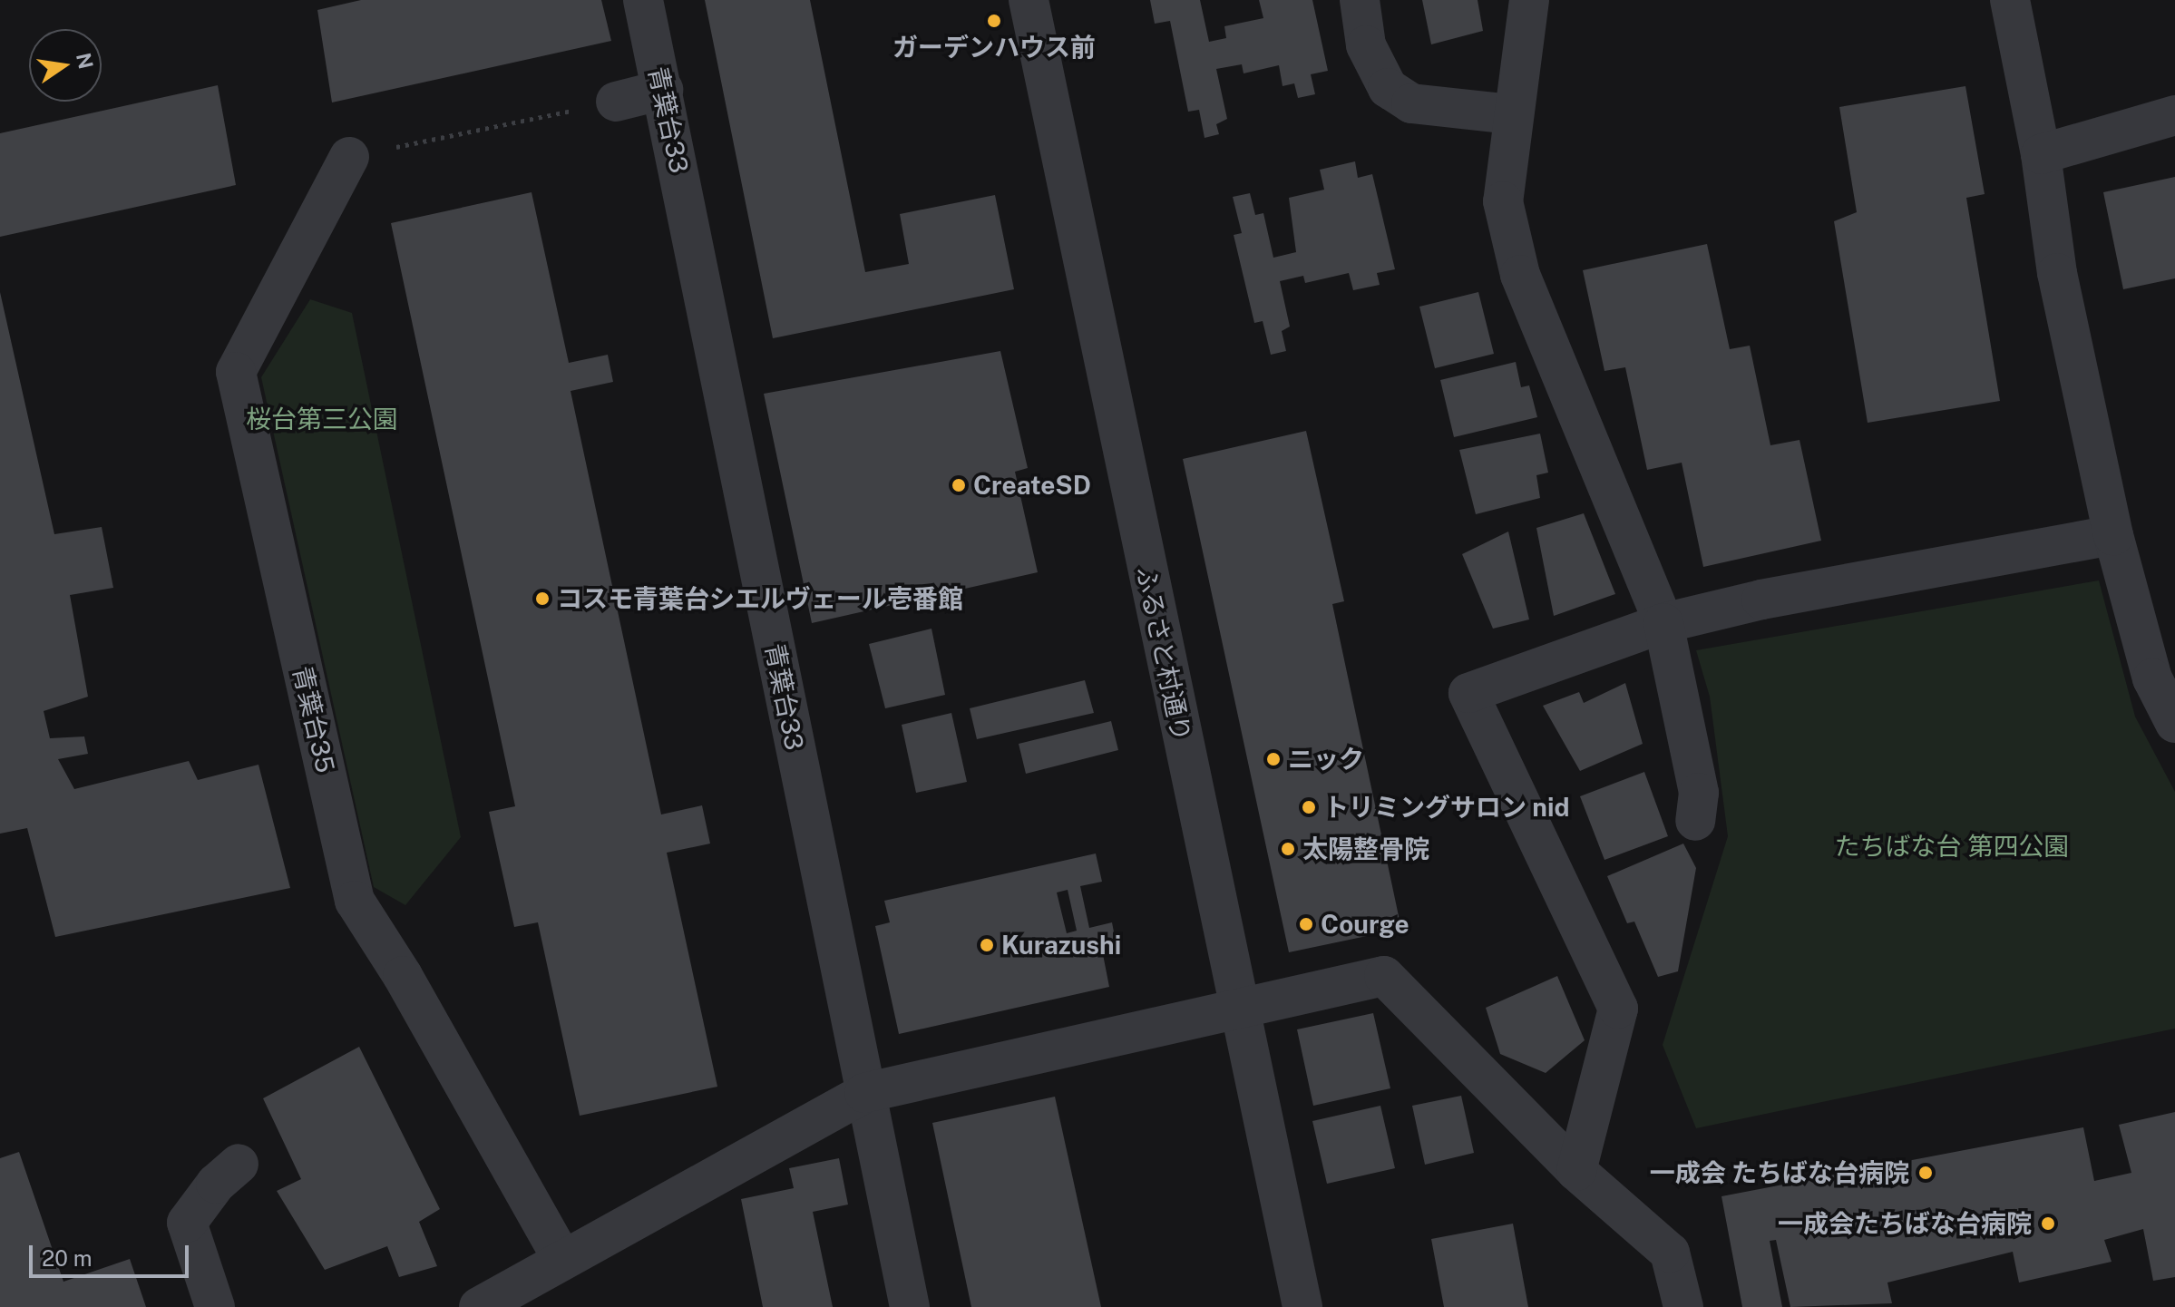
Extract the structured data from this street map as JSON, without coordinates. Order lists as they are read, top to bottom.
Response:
{
  "streets": {
    "street": ["青葉台33", "ふるさと村通り", "青葉台35"]
  },
  "parks": ["桜台第三公園", "たちばな台 第四公園"],
  "places": [
    "ガーデンハウス前",
    "CreateSD",
    "コスモ青葉台シエルヴェール壱番館",
    "ニック",
    "トリミングサロン nid",
    "太陽整骨院",
    "Courge",
    "Kurazushi",
    "一成会 たちばな台病院",
    "一成会たちばな台病院"
  ],
  "scale_bar": "20 m",
  "north": "right"
}
